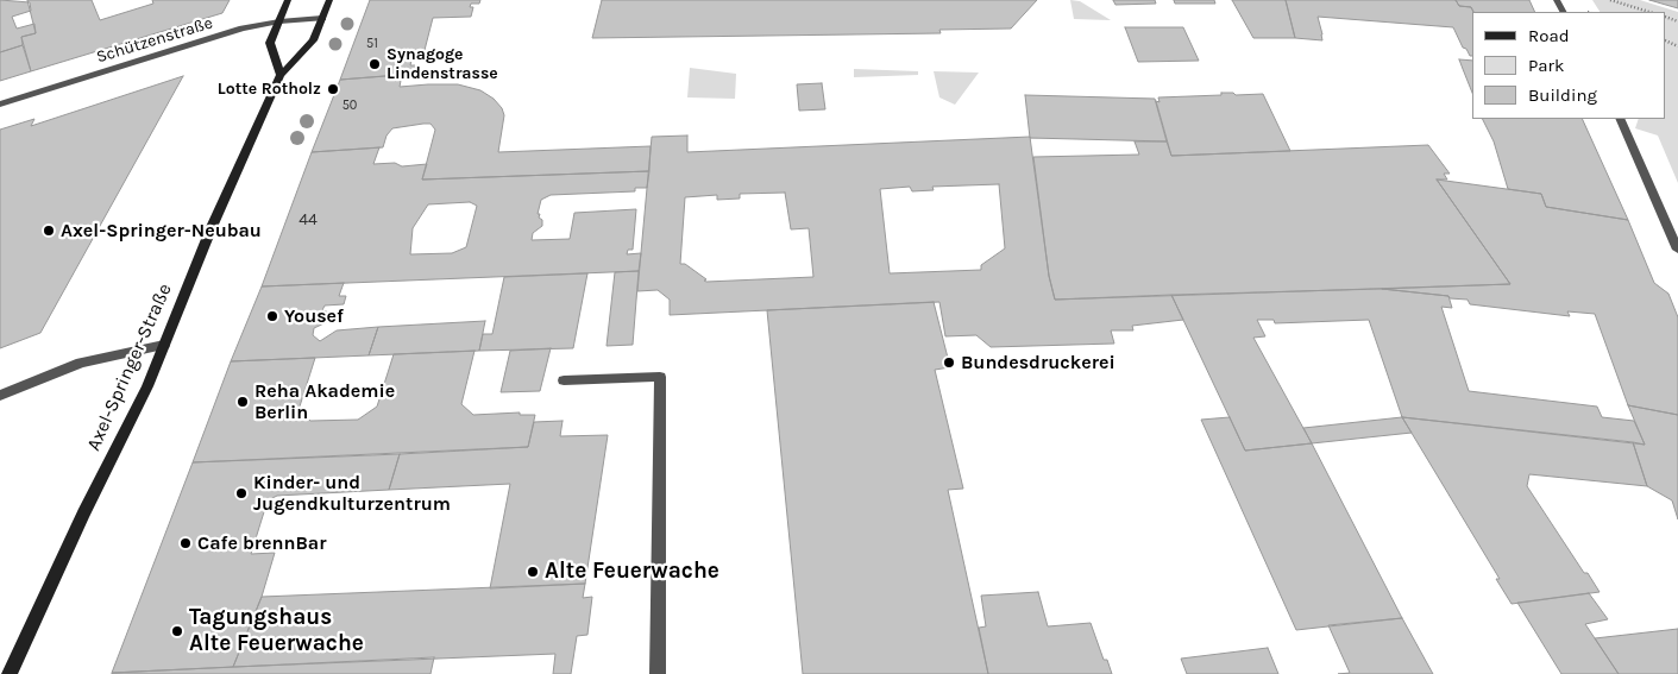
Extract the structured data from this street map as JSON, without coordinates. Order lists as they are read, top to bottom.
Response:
{
  "streets": {
    "main road": ["Axel-Springer-Straße"],
    "street": ["Schützenstraße"]
  },
  "crossings": [
    ["Schützenstraße", "Axel-Springer-Straße"]
  ],
  "places": [
    "Synagoge Lindenstrasse",
    "Lotte Rotholz",
    "Axel-Springer-Neubau",
    "Yousef",
    "Bundesdruckerei",
    "Reha Akademie Berlin",
    "Kinder- und Jugendkulturzentrum",
    "Cafe brennBar",
    "Alte Feuerwache",
    "Tagungshaus Alte Feuerwache"
  ],
  "house_numbers": ["51", "50", "44"],
  "legend": ["Road", "Park", "Building"]
}
